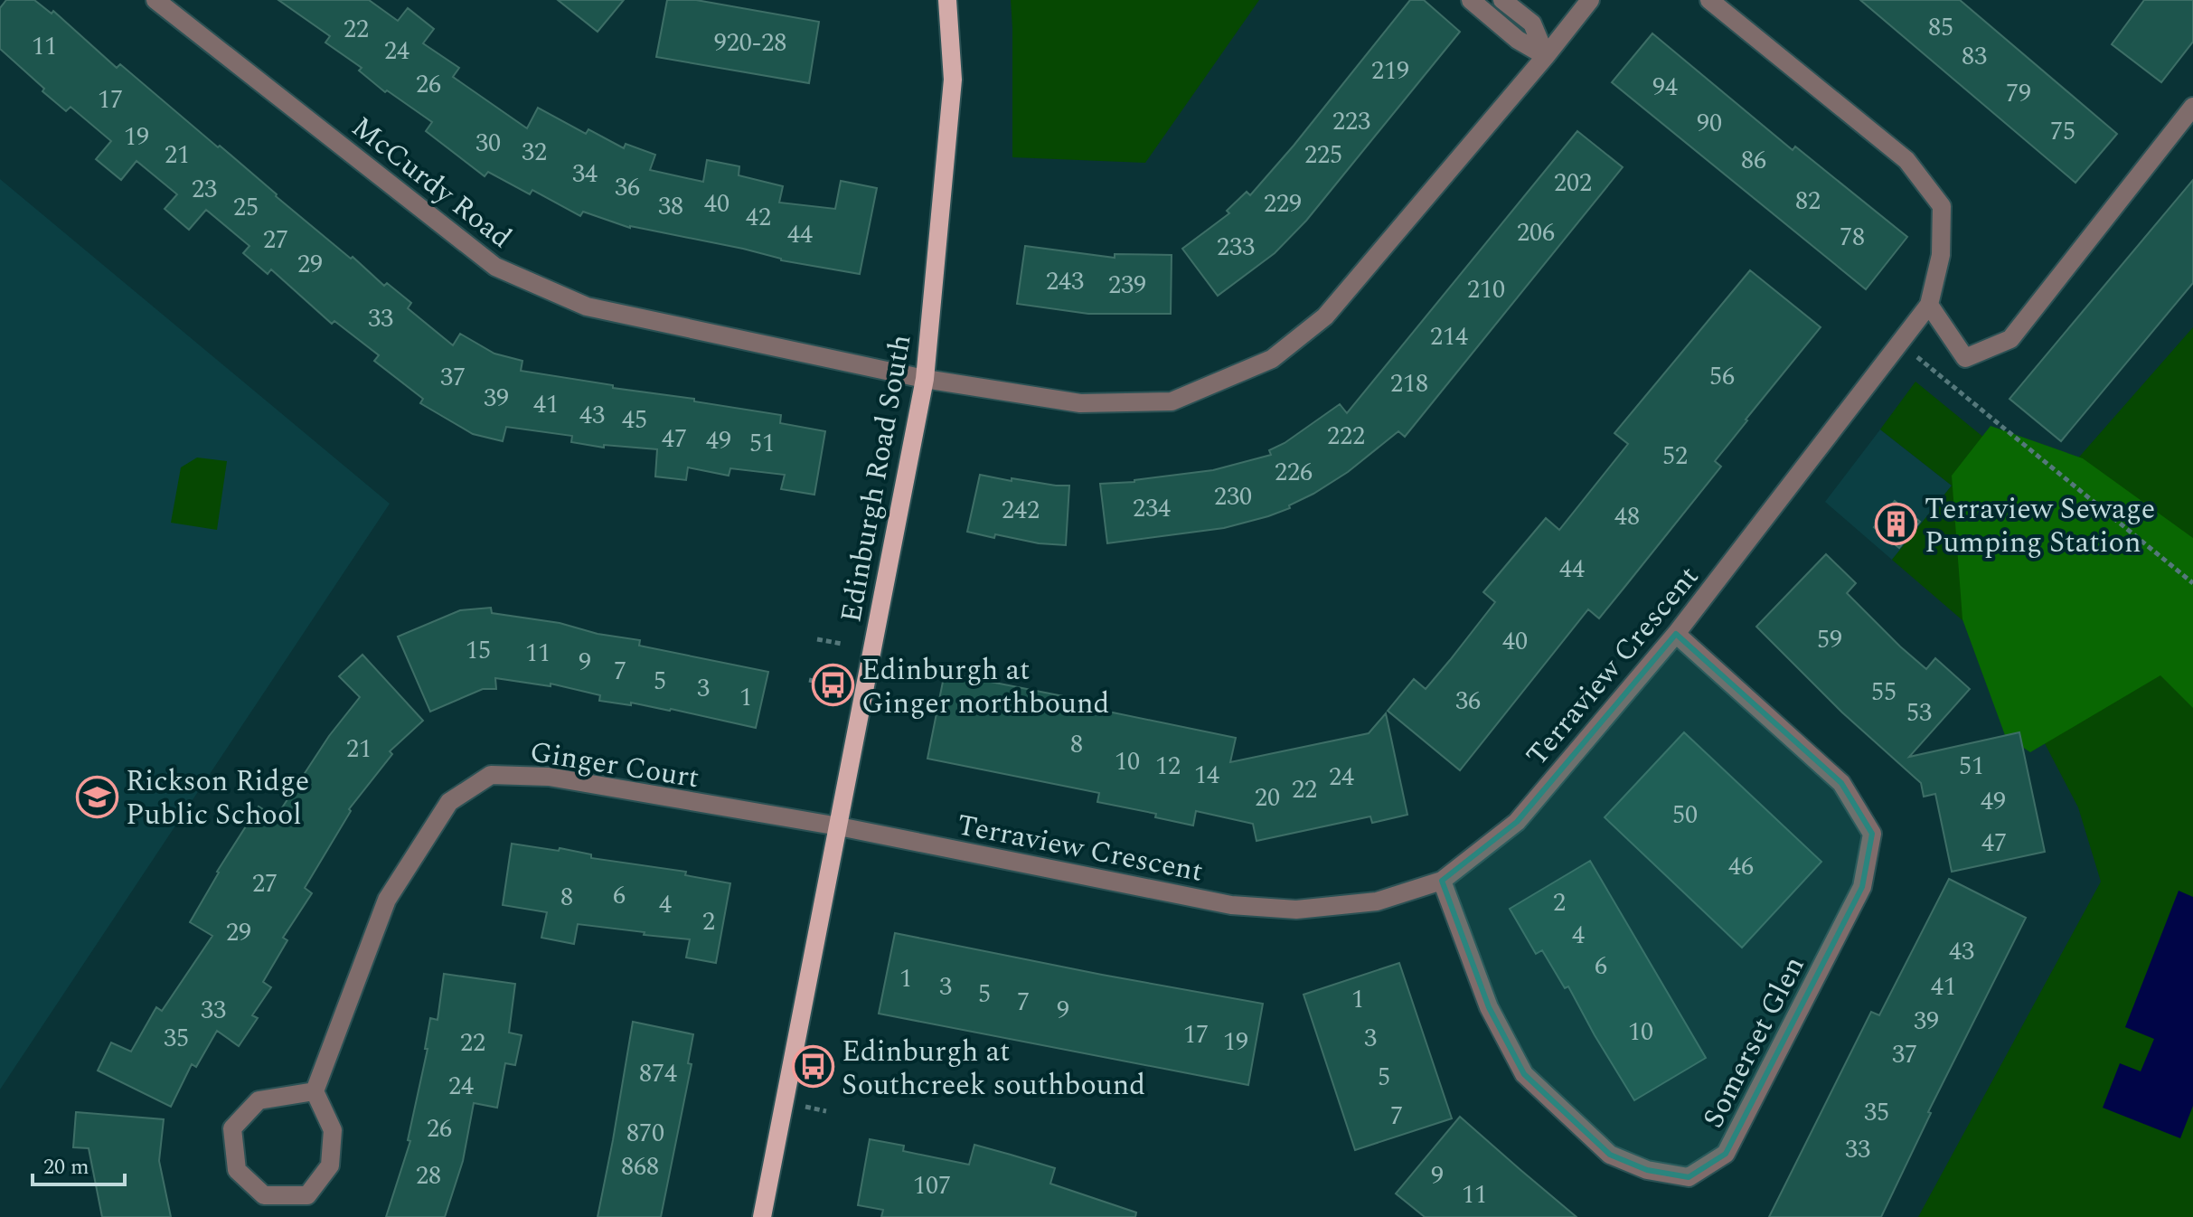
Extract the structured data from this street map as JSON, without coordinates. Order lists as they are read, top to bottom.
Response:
{
  "streets": {
    "main road": ["Edinburgh Road South"],
    "street": [
      "McCurdy Road",
      "Terraview Crescent",
      "Ginger Court",
      "Somerset Glen"
    ]
  },
  "crossings": [
    ["McCurdy Road", "Edinburgh Road South"],
    ["Edinburgh Road South", "Terraview Crescent"],
    ["Edinburgh Road South", "Ginger Court"],
    ["Terraview Crescent", "Ginger Court"],
    ["Terraview Crescent", "Somerset Glen"]
  ],
  "places": {
    "building": ["Terraview Sewage Pumping Station"],
    "bus stop": ["Edinburgh at Ginger northbound", "Edinburgh at Southcreek southbound"],
    "school or university": ["Rickson Ridge Public School"]
  },
  "house_numbers": [
    "85",
    "22",
    "920-28",
    "11",
    "24",
    "83",
    "219",
    "26",
    "94",
    "79",
    "17",
    "223",
    "90",
    "75",
    "19",
    "30",
    "32",
    "21",
    "225",
    "86",
    "34",
    "202",
    "36",
    "23",
    "82",
    "40",
    "229",
    "38",
    "25",
    "42",
    "206",
    "44",
    "78",
    "27",
    "233",
    "29",
    "243",
    "239",
    "210",
    "33",
    "214",
    "56",
    "37",
    "218",
    "39",
    "41",
    "43",
    "45",
    "222",
    "47",
    "49",
    "51",
    "52",
    "226",
    "230",
    "234",
    "242",
    "48",
    "44",
    "59",
    "40",
    "15",
    "11",
    "9",
    "7",
    "5",
    "3",
    "55",
    "1",
    "36",
    "53",
    "8",
    "21",
    "10",
    "12",
    "51",
    "14",
    "24",
    "22",
    "20",
    "49",
    "50",
    "47",
    "46",
    "27",
    "6",
    "8",
    "2",
    "4",
    "2",
    "29",
    "4",
    "43",
    "6",
    "1",
    "3",
    "41",
    "5",
    "1",
    "7",
    "33",
    "9",
    "39",
    "10",
    "17",
    "35",
    "3",
    "19",
    "22",
    "37",
    "874",
    "5",
    "24",
    "35",
    "7",
    "26",
    "870",
    "33",
    "868",
    "28",
    "9",
    "107",
    "11"
  ],
  "scale_bar": "20 m"
}
